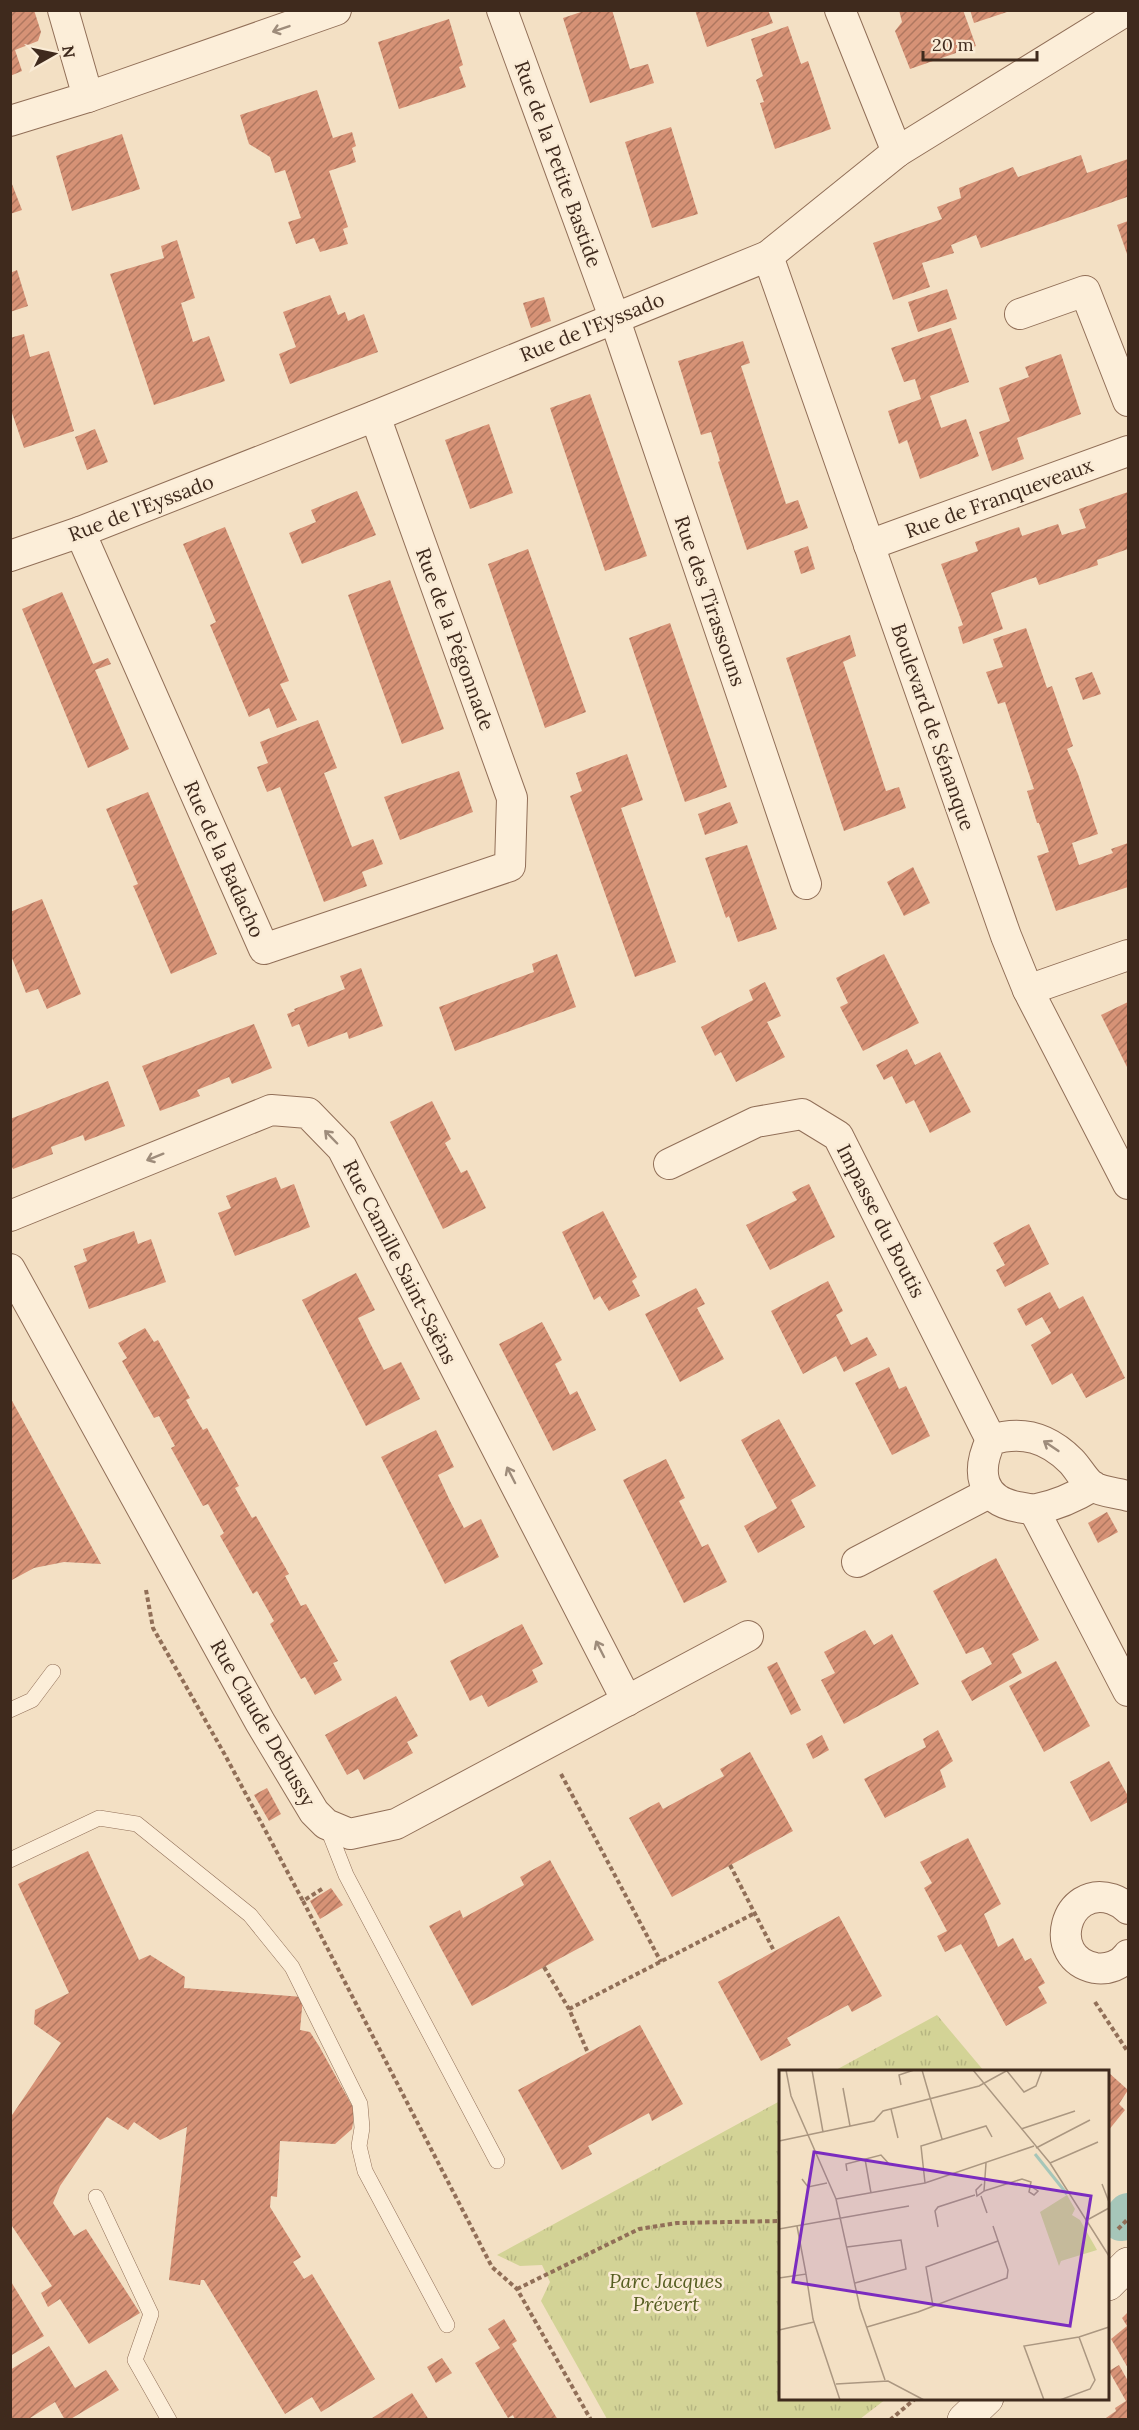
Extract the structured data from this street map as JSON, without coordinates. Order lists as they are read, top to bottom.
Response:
{
  "streets": {
    "street": [
      "Rue de la Petite Bastide",
      "Rue de l'Eyssado",
      "Rue de Franqueveaux",
      "Rue des Tirassouns",
      "Rue de la Pégonnade",
      "Boulevard de Sénanque",
      "Rue de la Badacho",
      "Impasse du Boutis",
      "Rue Camille Saint-Saëns",
      "Rue Claude Debussy"
    ]
  },
  "crossings": [
    ["Rue de la Petite Bastide", "Rue de l'Eyssado"],
    ["Rue de la Petite Bastide", "Rue des Tirassouns"],
    ["Rue de l'Eyssado", "Rue des Tirassouns"],
    ["Rue de l'Eyssado", "Rue de la Pégonnade"],
    ["Rue de l'Eyssado", "Boulevard de Sénanque"],
    ["Rue de l'Eyssado", "Rue de la Badacho"],
    ["Rue de Franqueveaux", "Boulevard de Sénanque"],
    ["Rue de la Pégonnade", "Rue de la Badacho"],
    ["Rue Camille Saint-Saëns", "Rue Claude Debussy"]
  ],
  "parks": ["Parc Jacques Prévert"],
  "scale_bar": "20 m",
  "north": "right"
}
